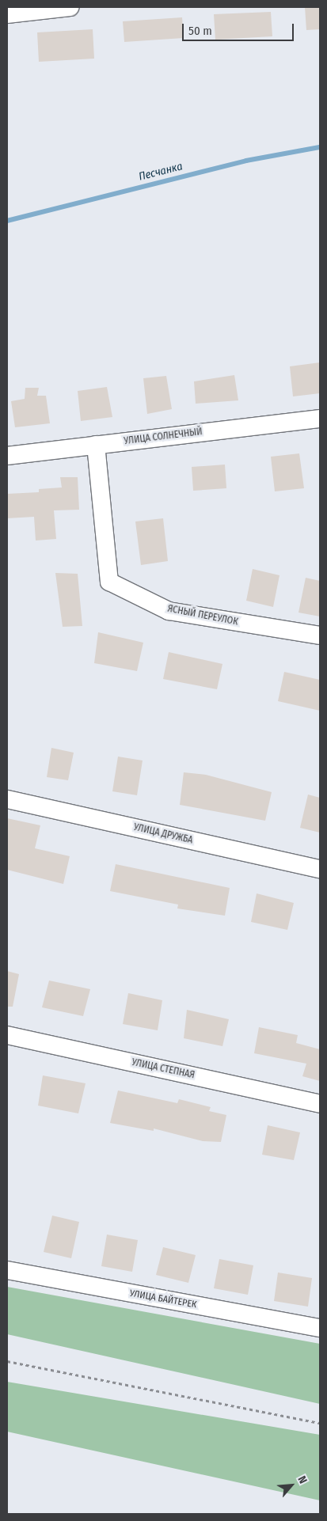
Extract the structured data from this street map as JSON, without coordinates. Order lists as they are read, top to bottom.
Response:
{
  "streets": {
    "street": [
      "УЛИЦА СОЛНЕЧНЫЙ",
      "ЯСНЫЙ ПЕРЕУЛОК",
      "УЛИЦА ДРУЖБА",
      "УЛИЦА СТЕПНАЯ",
      "УЛИЦА БАЙТЕРЕК"
    ]
  },
  "crossings": [
    ["УЛИЦА СОЛНЕЧНЫЙ", "ЯСНЫЙ ПЕРЕУЛОК"]
  ],
  "water": ["Песчанка"],
  "scale_bar": "50 m",
  "north": "top right"
}
